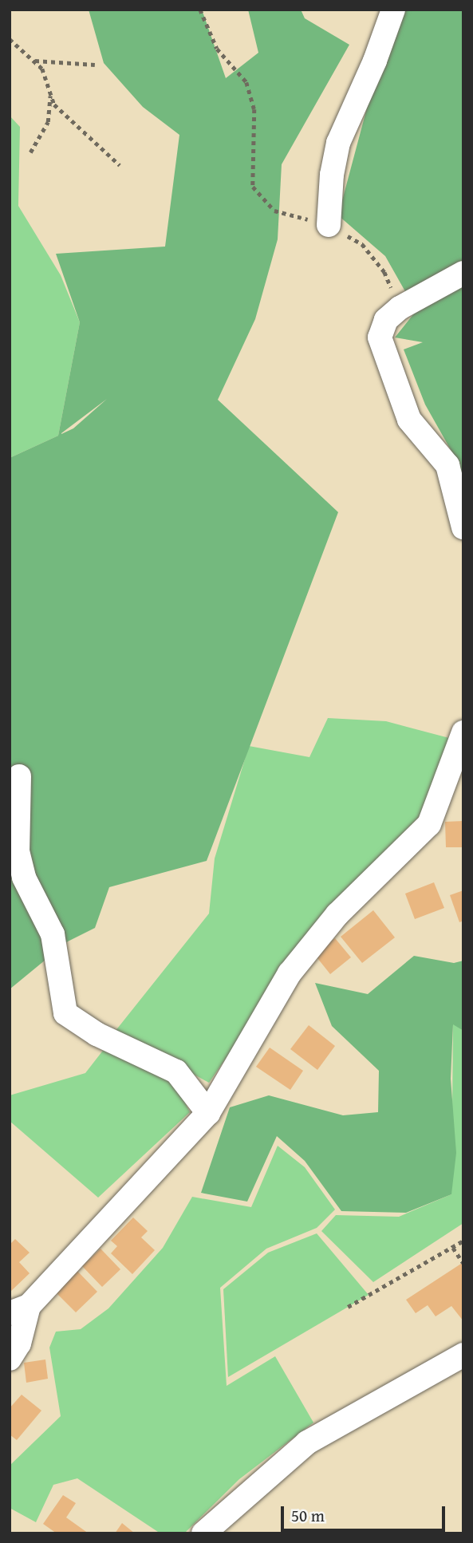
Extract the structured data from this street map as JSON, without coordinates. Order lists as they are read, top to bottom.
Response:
{
  "scale_bar": "50 m"
}
